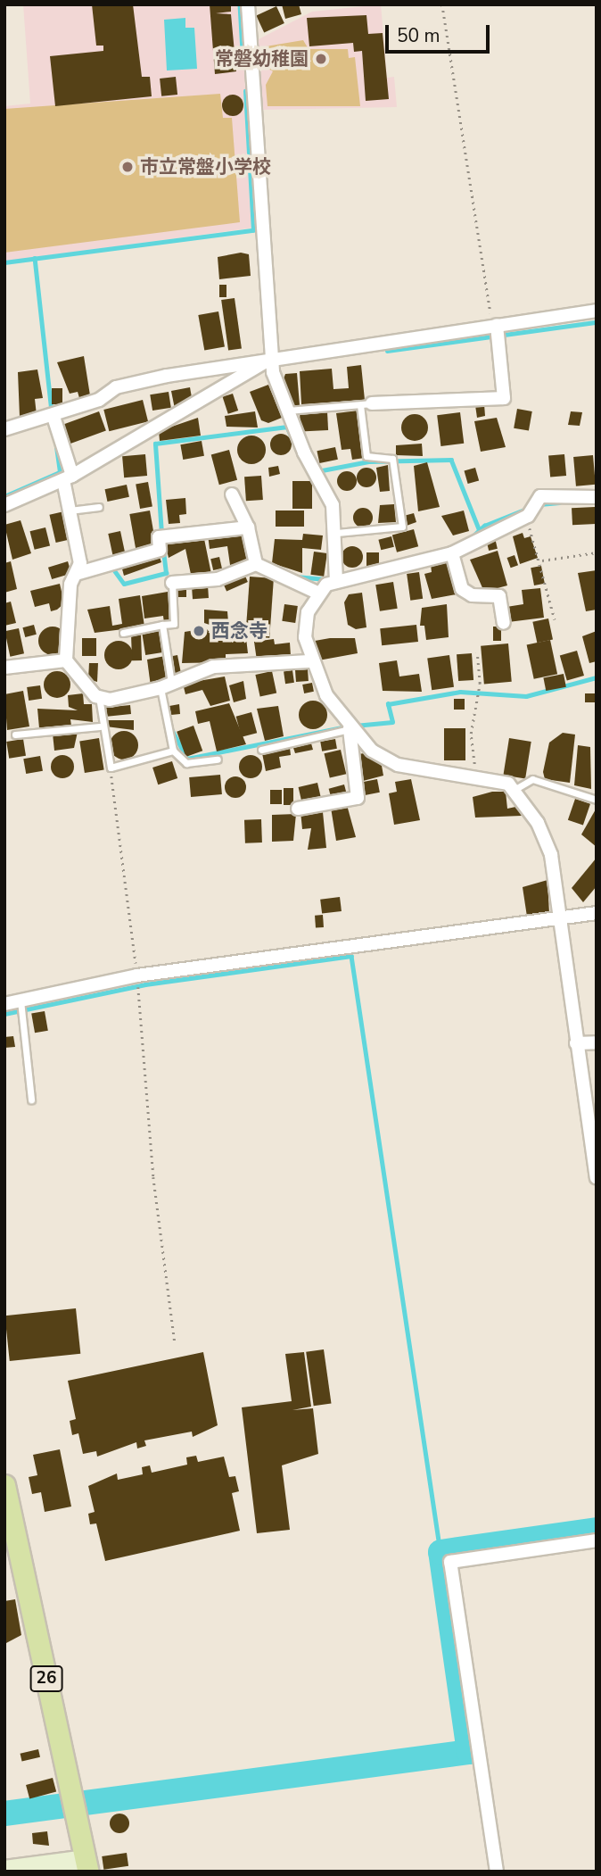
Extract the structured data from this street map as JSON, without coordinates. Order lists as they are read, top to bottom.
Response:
{
  "streets": {
    "main road": ["26"]
  },
  "places": ["常磐幼稚園", "市立常盤小学校", "西念寺"],
  "scale_bar": "50 m"
}
